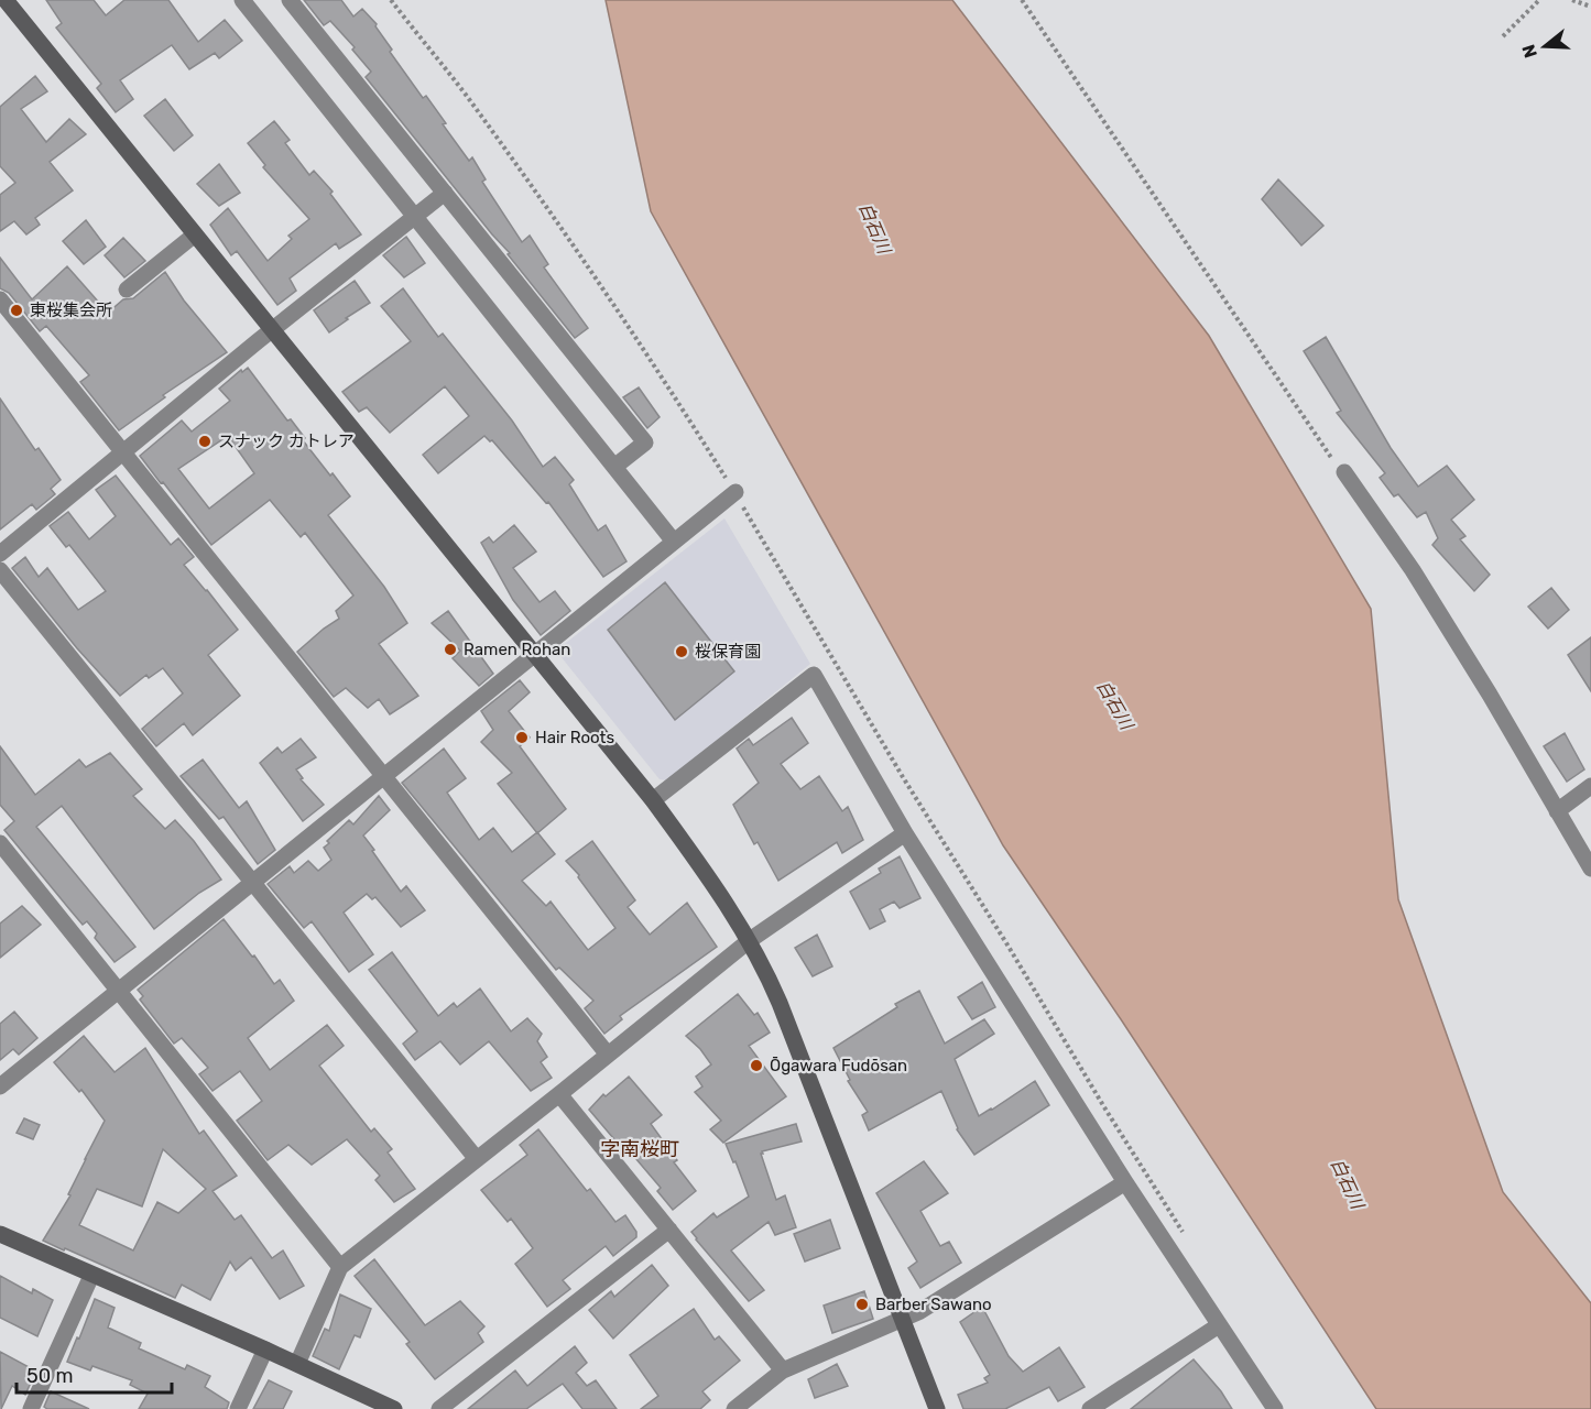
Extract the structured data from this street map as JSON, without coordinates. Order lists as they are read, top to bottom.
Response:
{
  "districts": ["字南桜町"],
  "water": ["白石川"],
  "places": [
    "東桜集会所",
    "スナック カトレア",
    "Ramen Rohan",
    "桜保育園",
    "Hair Roots",
    "Ōgawara Fudōsan",
    "Barber Sawano"
  ],
  "scale_bar": "50 m",
  "north": "left"
}
